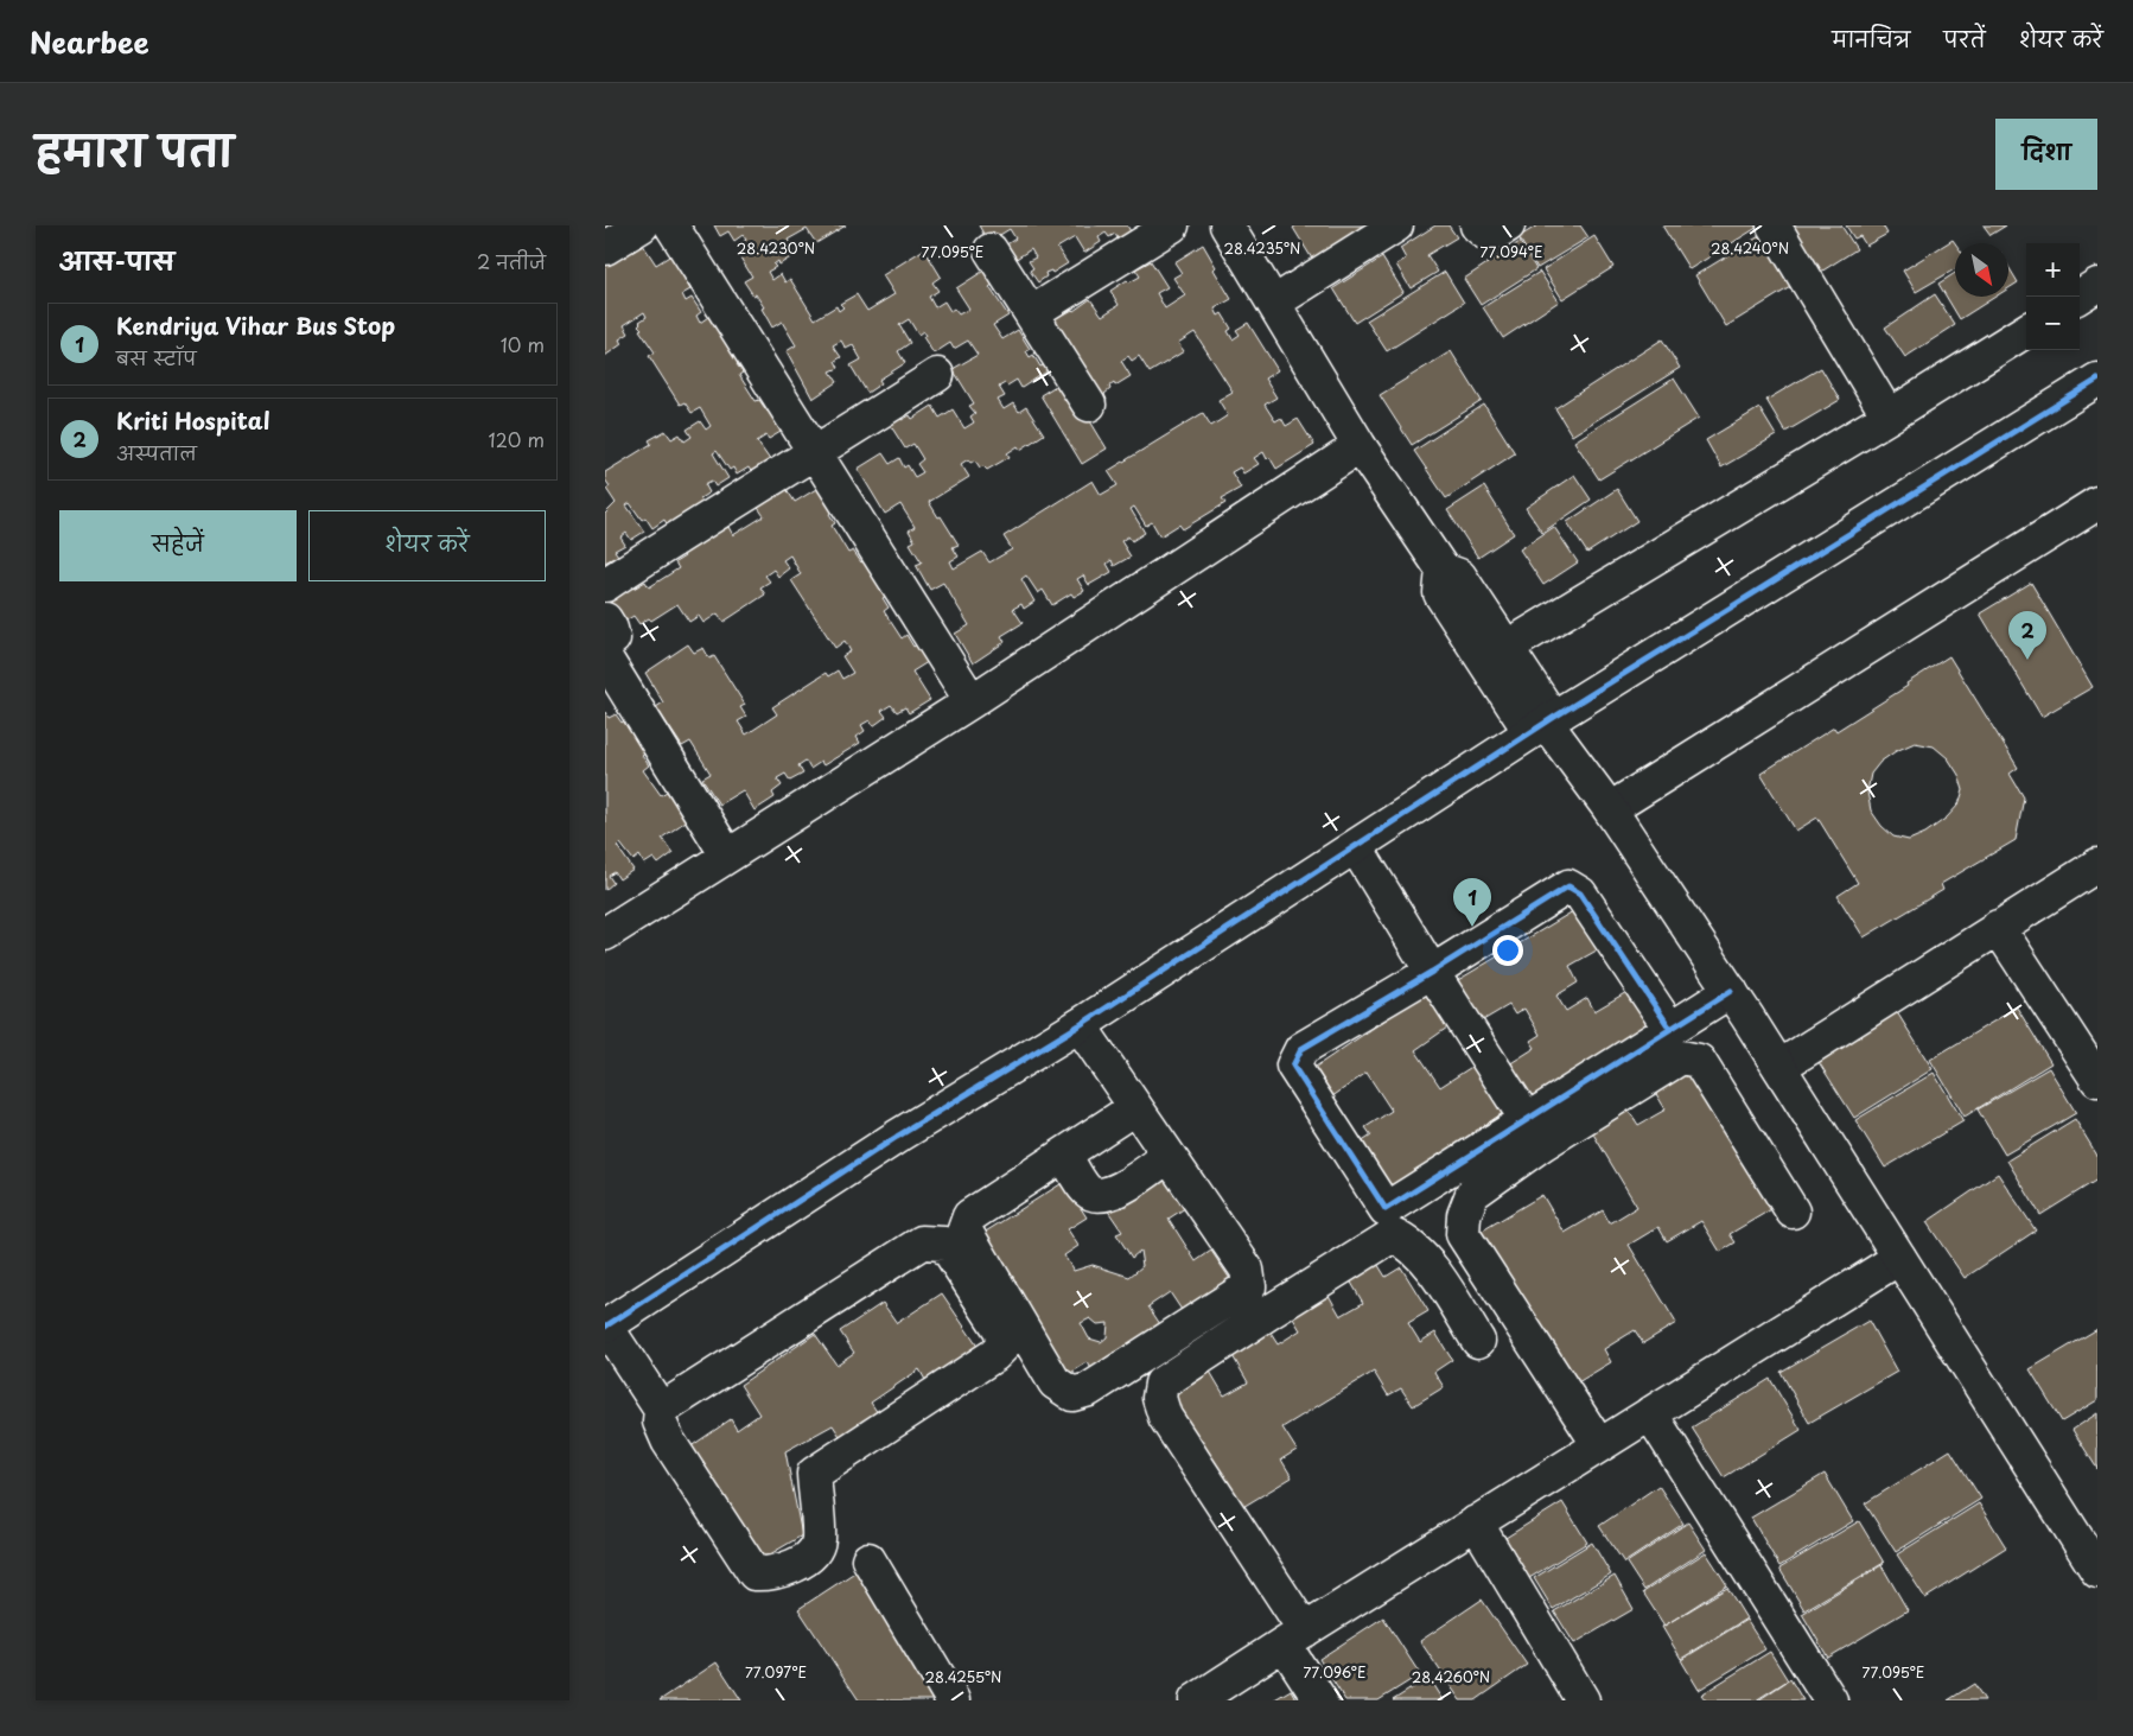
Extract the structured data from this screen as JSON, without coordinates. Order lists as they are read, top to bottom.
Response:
{
  "north": "bottom right",
  "page": {
    "header": "Nearbee",
    "nav": ["मानचित्र", "परतें", "शेयर करें"],
    "title": "हमारा पता",
    "buttons": [
      "दिशा",
      ["सहेजें", "शेयर करें"]
    ],
    "heading": ["आस-पास", "2 नतीजे"],
    "map_buttons": ["+", "−"],
    "list": [
      {
        "mark": "1",
        "name": "Kendriya Vihar Bus Stop",
        "note": "बस स्टॉप",
        "value": "10 m"
      },
      {
        "mark": "2",
        "name": "Kriti Hospital",
        "note": "अस्पताल",
        "value": "120 m"
      }
    ],
    "pins": ["2", "1"]
  },
  "coordinates": [
    "28.4230°N",
    "28.4235°N",
    "28.4240°N",
    "77.095°E",
    "77.094°E",
    "77.097°E",
    "77.096°E",
    "28.4255°N",
    "28.4260°N"
  ]
}
